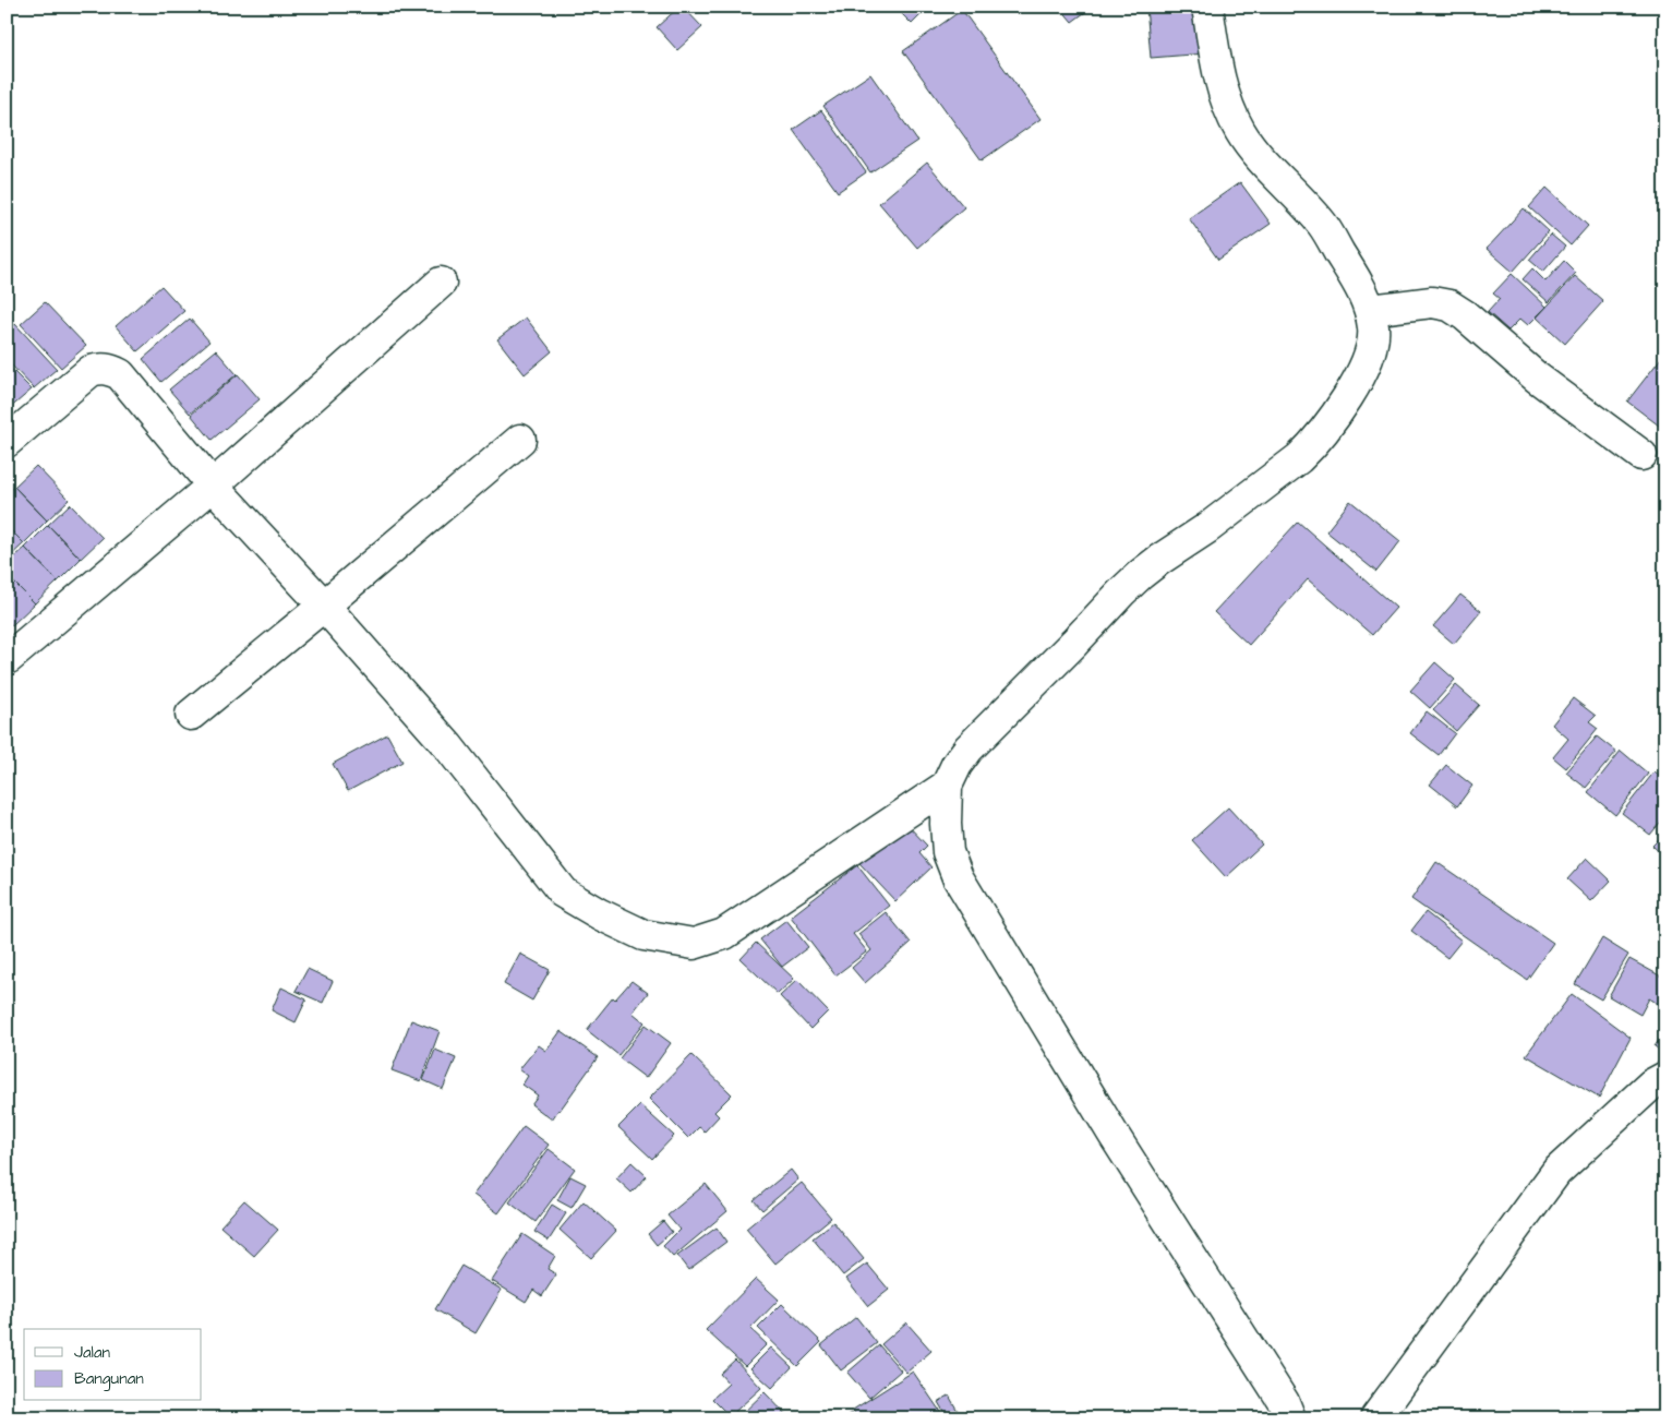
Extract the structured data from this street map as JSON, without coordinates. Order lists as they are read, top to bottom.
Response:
{
  "legend": ["Jalan", "Bangunan"]
}
